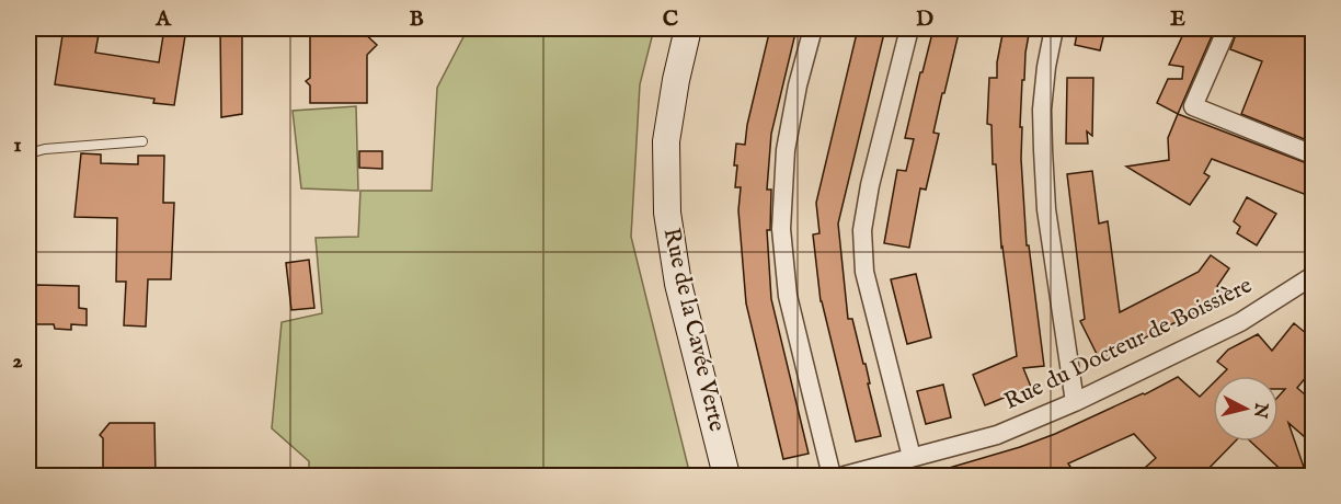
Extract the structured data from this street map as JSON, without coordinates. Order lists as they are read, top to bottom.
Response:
{
  "streets": {
    "street": ["Rue de la Cavée Verte", "Rue du Docteur de Boissière"]
  },
  "north": "right",
  "grid": {
    "columns": [
      "A",
      "B",
      "C",
      "D",
      "E"
    ],
    "rows": ["1", "2"]
  }
}
